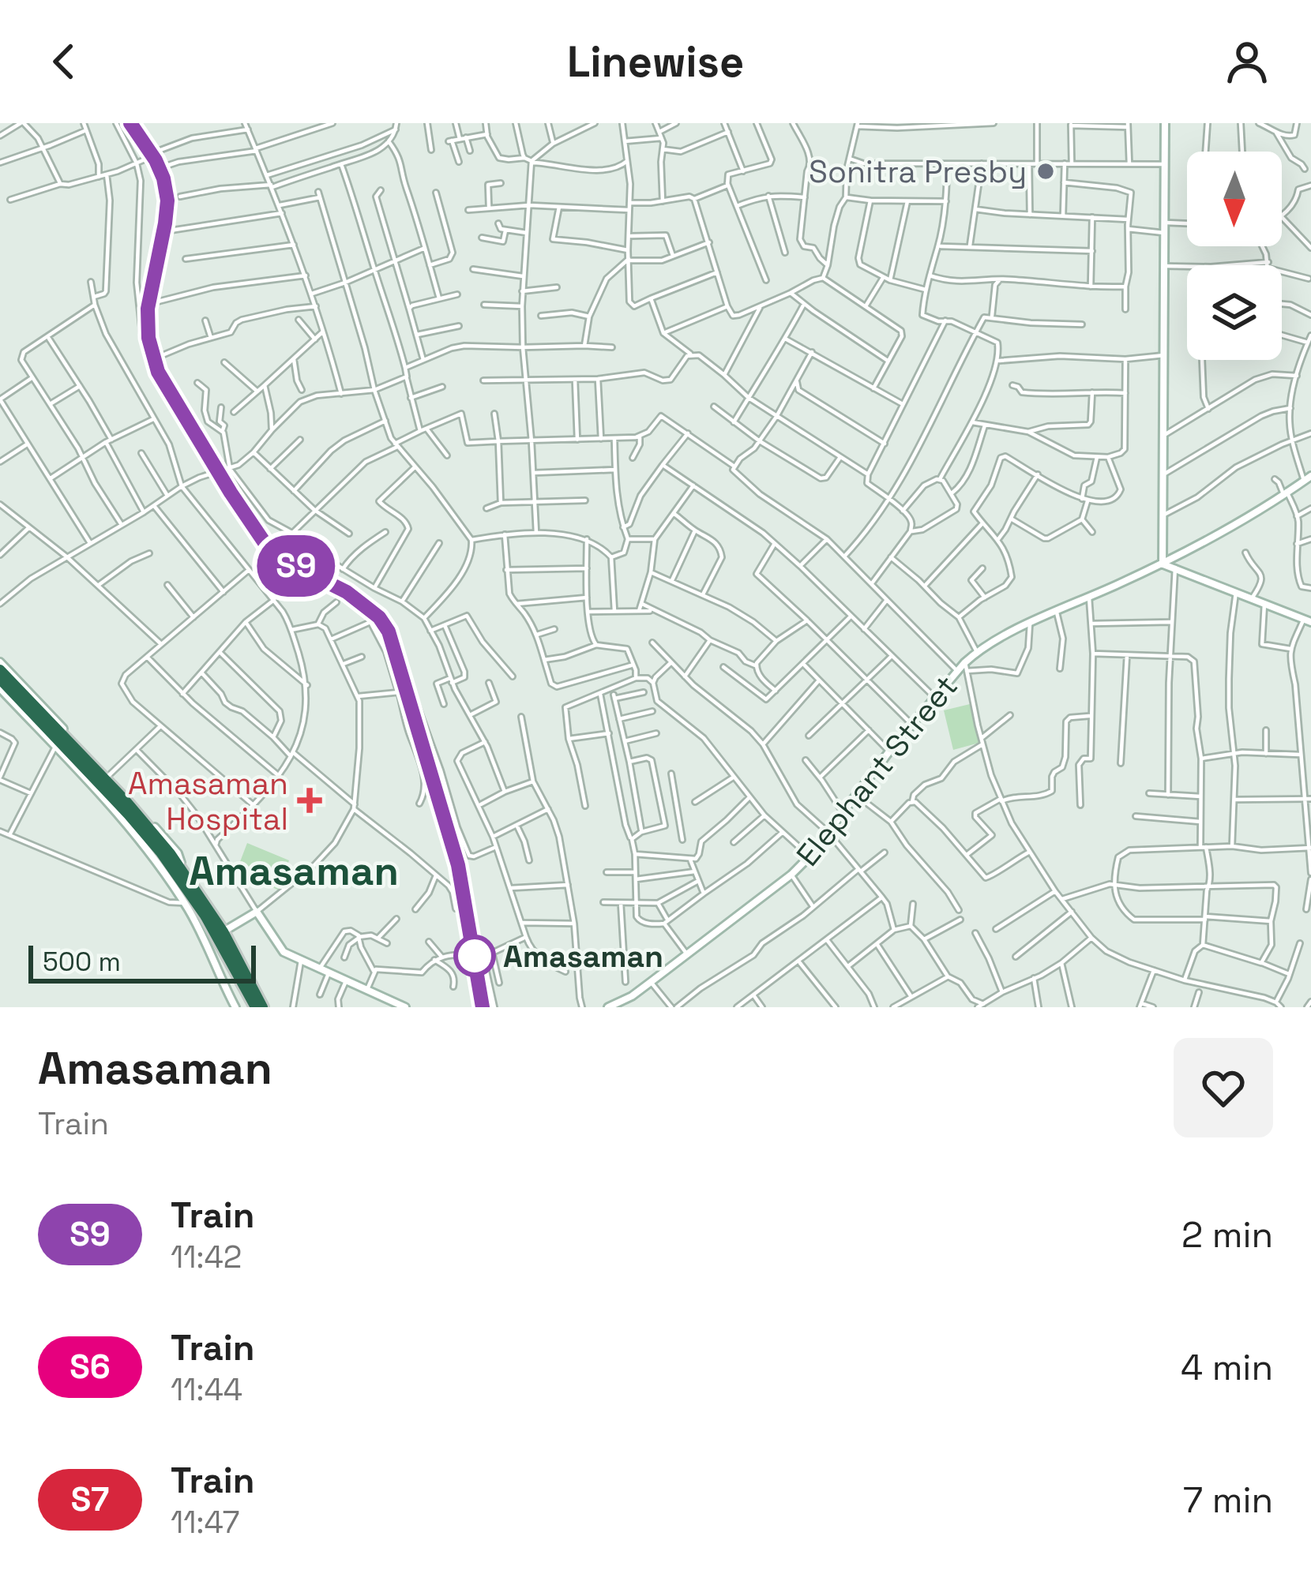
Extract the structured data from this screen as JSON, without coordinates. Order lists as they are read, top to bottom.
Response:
{
  "streets": {
    "main road": ["Elephant Street"]
  },
  "districts": ["Amasaman"],
  "places": {
    "other": ["Sonitra Presby", "Amasaman"],
    "health": ["Amasaman Hospital"]
  },
  "scale_bar": "500 m",
  "north": "bottom",
  "page": {
    "header": "Linewise",
    "on_map": "S9",
    "scale": "500 m",
    "heading": ["Amasaman", "Train"],
    "list": [
      {
        "mark": "S9",
        "name": "Train",
        "note": "11:42",
        "value": "2 min"
      },
      {
        "mark": "S6",
        "name": "Train",
        "note": "11:44",
        "value": "4 min"
      },
      {
        "mark": "S7",
        "name": "Train",
        "note": "11:47",
        "value": "7 min"
      }
    ]
  }
}
